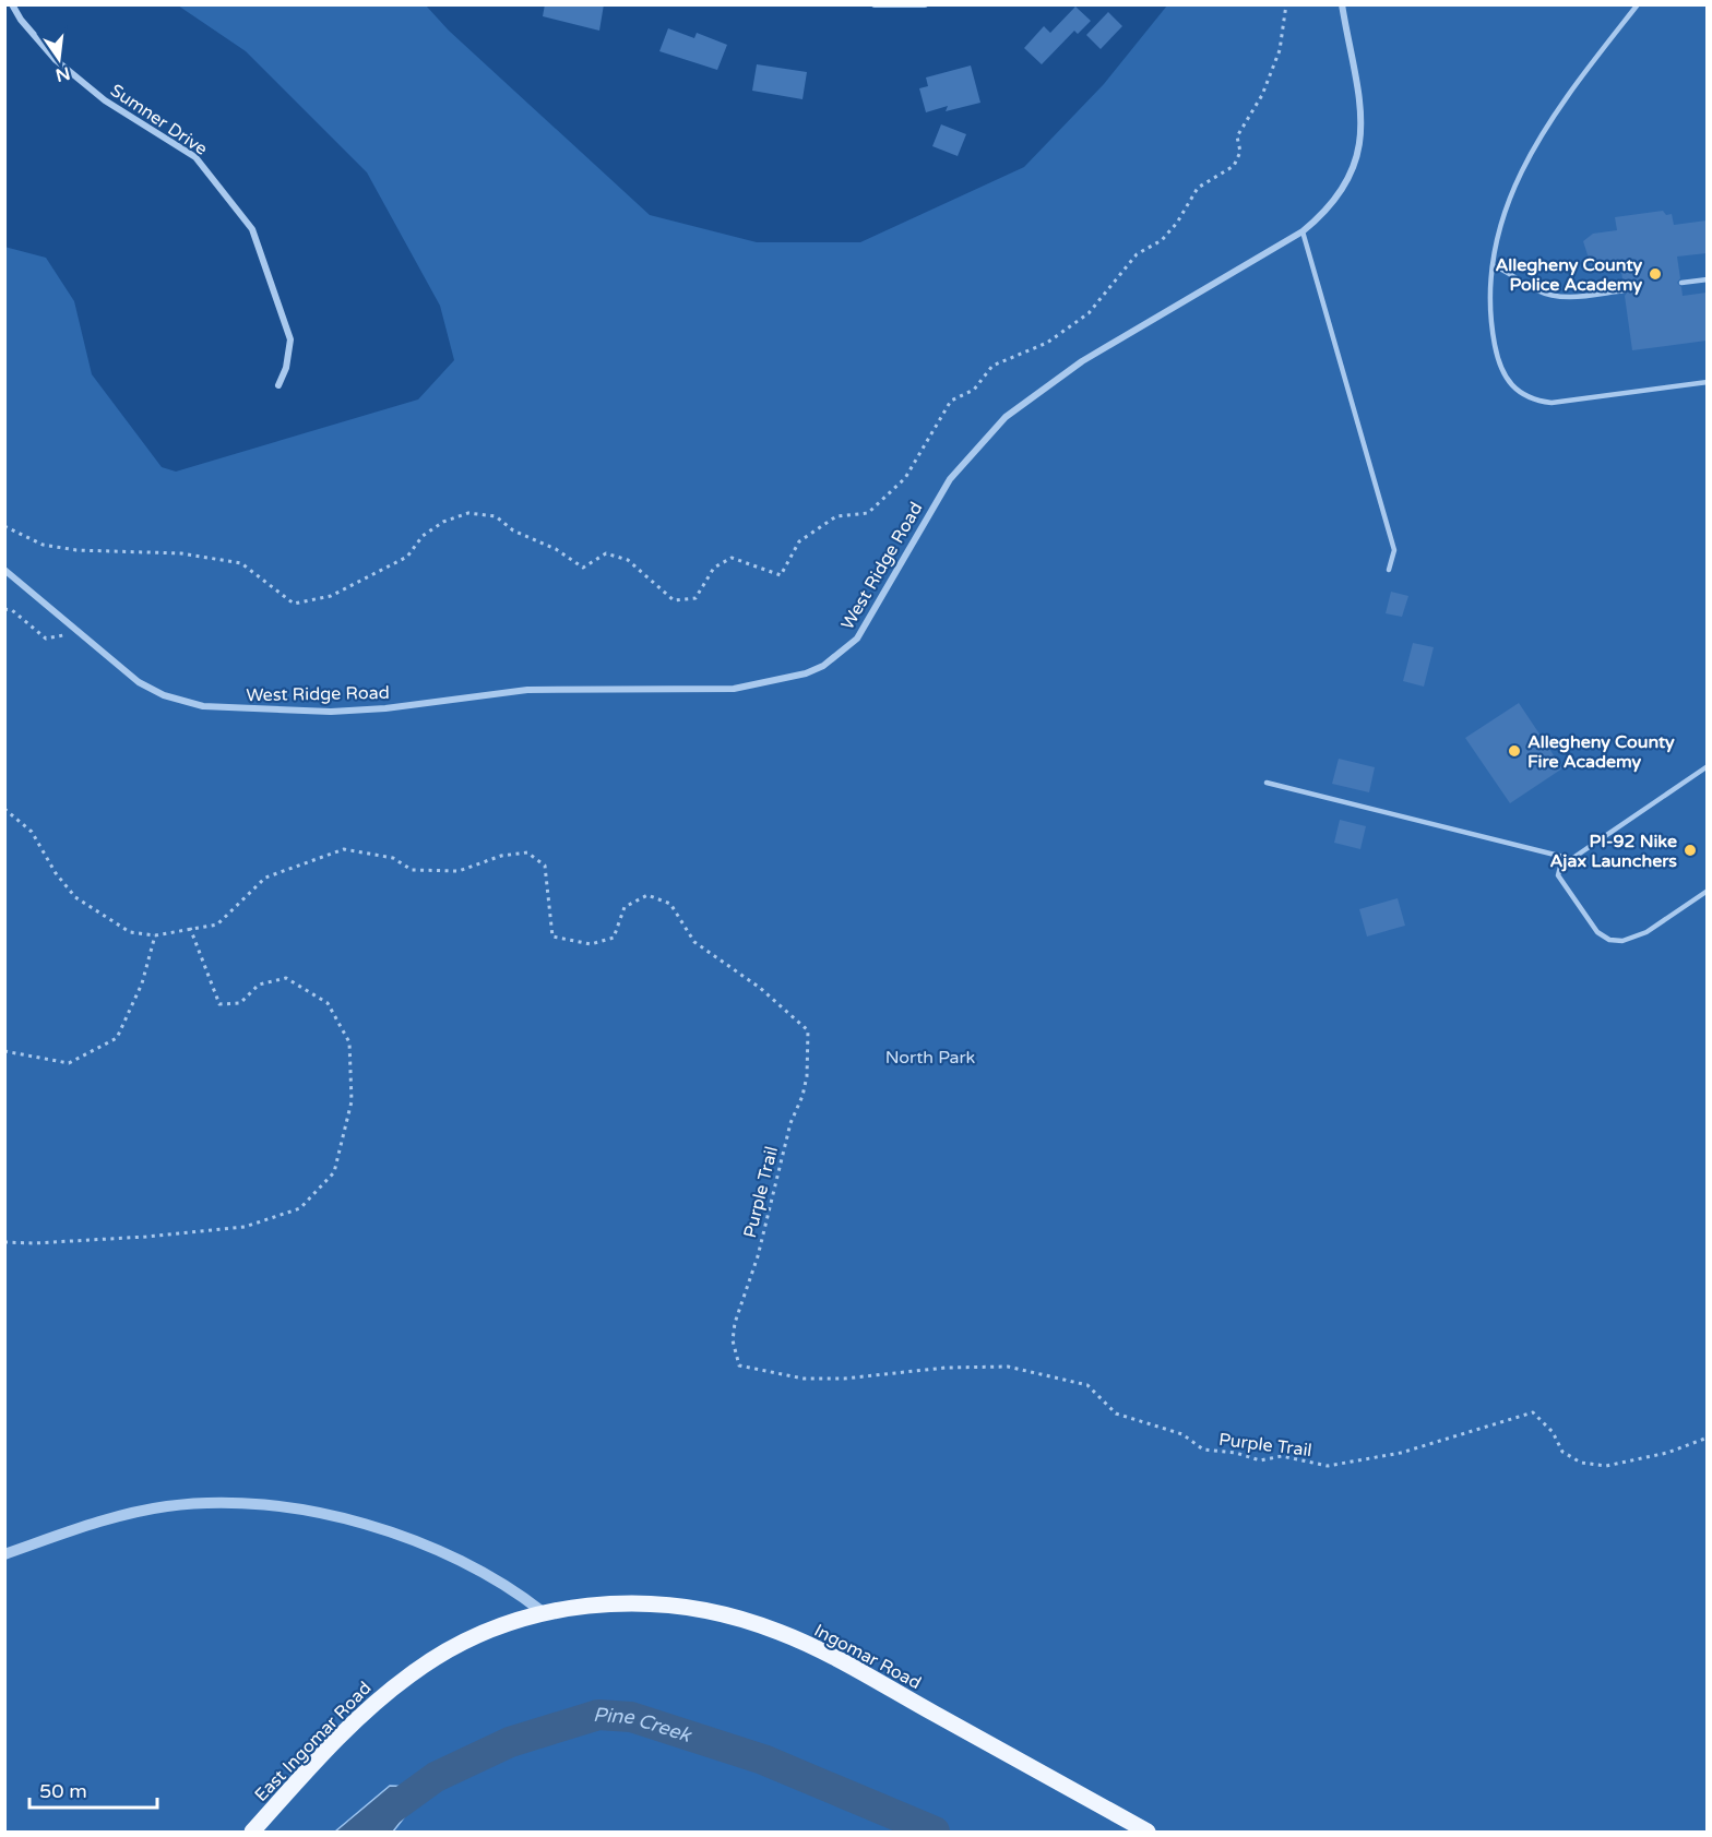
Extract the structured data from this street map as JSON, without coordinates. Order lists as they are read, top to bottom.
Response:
{
  "streets": {
    "main road": ["Ingomar Road", "East Ingomar Road"],
    "street": ["Sumner Drive", "West Ridge Road"],
    "path": ["Purple Trail"]
  },
  "crossings": [
    ["Ingomar Road", "East Ingomar Road"]
  ],
  "water": ["Pine Creek"],
  "parks": ["North Park"],
  "places": ["Allegheny County Police Academy", "Allegheny County Fire Academy", "PI-92 Nike Ajax Launchers"],
  "scale_bar": "50 m",
  "north": "bottom"
}
